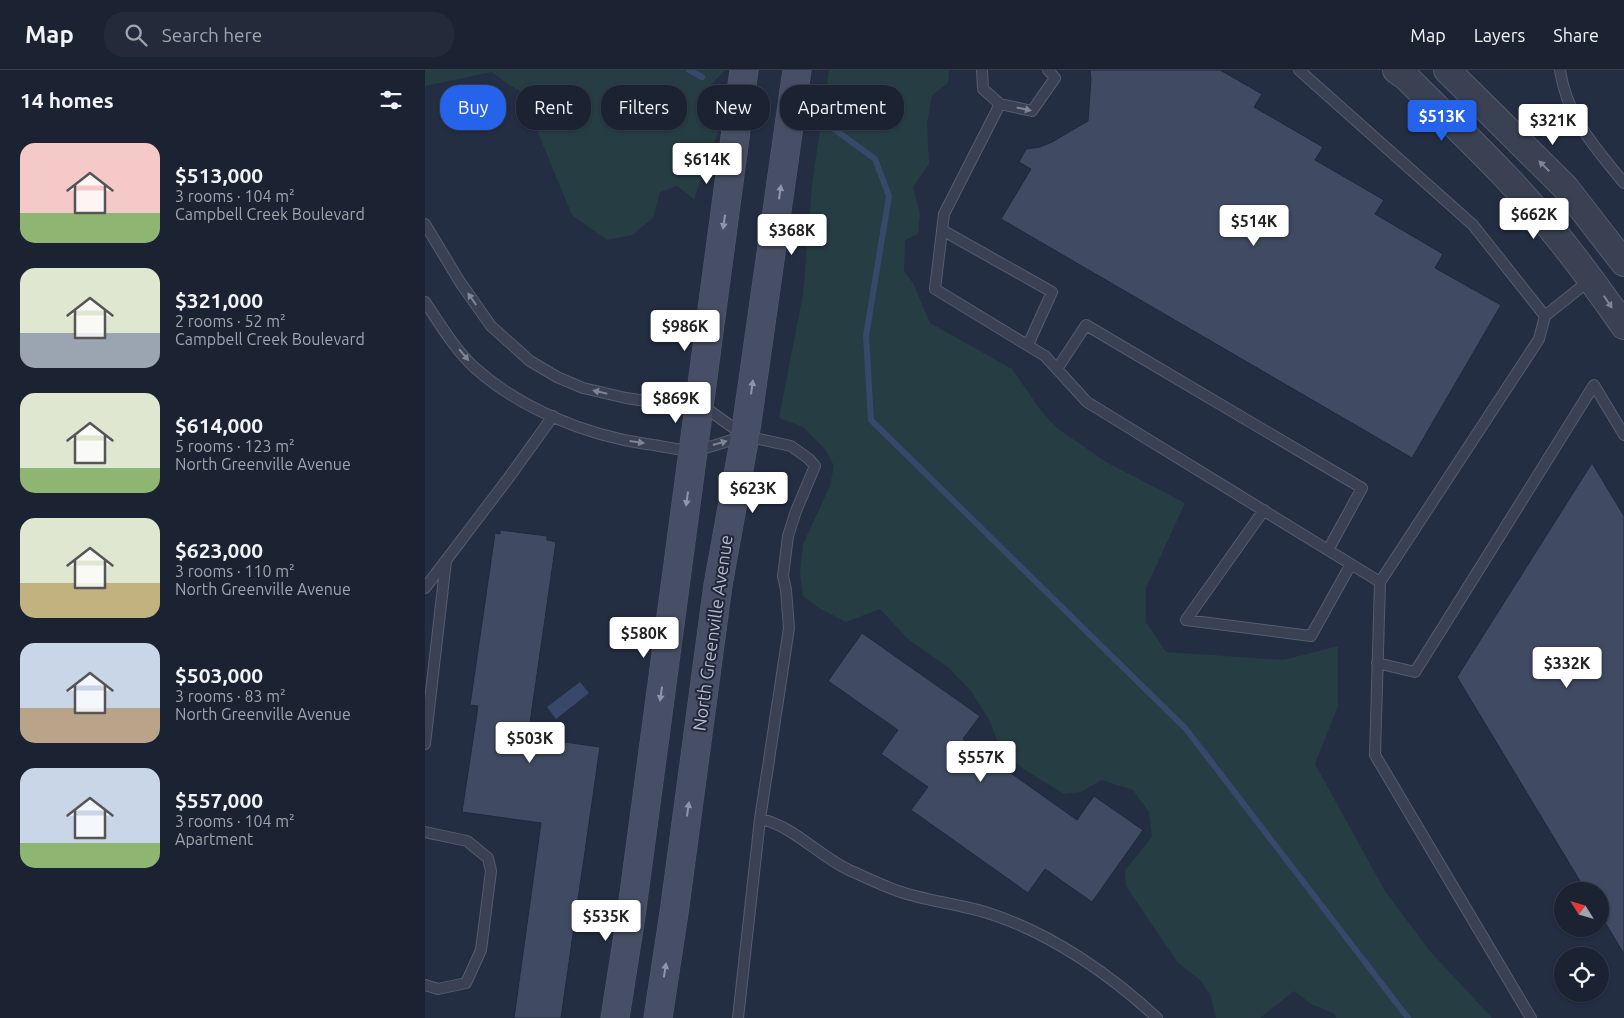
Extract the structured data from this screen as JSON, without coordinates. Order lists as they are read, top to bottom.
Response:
{
  "streets": {
    "main road": ["North Greenville Avenue"]
  },
  "north": "top left",
  "page": {
    "header": "Map",
    "search": "Search here",
    "nav": ["Map", "Layers", "Share"],
    "heading": "14 homes",
    "chip": [
      "Buy",
      "Rent",
      "Filters",
      "New",
      "Apartment"
    ],
    "price": [
      "$513K",
      "$321K",
      "$614K",
      "$662K",
      "$514K",
      "$368K",
      "$986K",
      "$869K",
      "$623K",
      "$580K",
      "$332K",
      "$503K",
      "$557K",
      "$535K"
    ],
    "list": [
      {
        "name": "$513,000",
        "note": "3 rooms · 104 m² · Campbell Creek Boulevard"
      },
      {
        "name": "$321,000",
        "note": "2 rooms · 52 m² · Campbell Creek Boulevard"
      },
      {
        "name": "$614,000",
        "note": "5 rooms · 123 m² · North Greenville Avenue"
      },
      {
        "name": "$623,000",
        "note": "3 rooms · 110 m² · North Greenville Avenue"
      },
      {
        "name": "$503,000",
        "note": "3 rooms · 83 m² · North Greenville Avenue"
      },
      {
        "name": "$557,000",
        "note": "3 rooms · 104 m² · Apartment"
      }
    ]
  }
}
